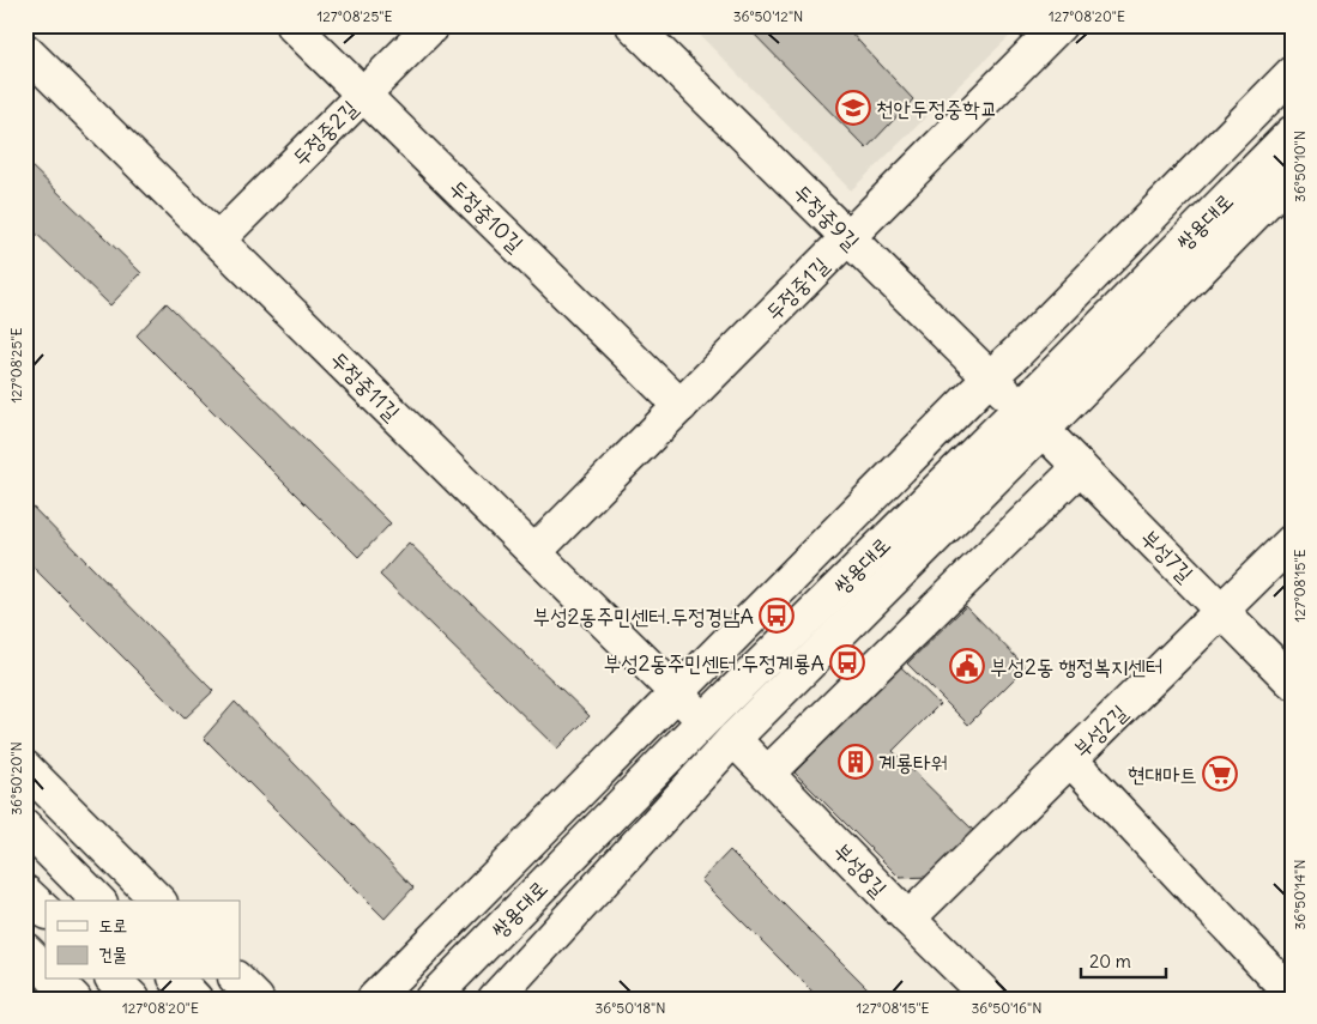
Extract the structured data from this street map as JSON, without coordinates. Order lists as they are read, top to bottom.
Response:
{
  "streets": {
    "street": [
      "두정중2길",
      "두정중10길",
      "두정중9길",
      "쌍용대로",
      "두정중1길",
      "두정중11길",
      "부성7길",
      "부성2길",
      "부성8길"
    ]
  },
  "crossings": [
    ["두정중2길", "두정중10길"],
    ["두정중2길", "두정중11길"],
    ["두정중10길", "두정중1길"],
    ["두정중9길", "쌍용대로"],
    ["두정중9길", "두정중1길"],
    ["두정중9길", "부성7길"],
    ["쌍용대로", "두정중11길"],
    ["쌍용대로", "부성7길"],
    ["쌍용대로", "부성8길"],
    ["두정중1길", "두정중11길"],
    ["부성7길", "부성2길"],
    ["부성2길", "부성8길"]
  ],
  "places": {
    "school or university": ["천안두정중학교"],
    "bus stop": ["부성2동주민센터.두정경남A", "부성2동주민센터.두정계룡A"],
    "public building": ["부성2동 행정복지센터"],
    "building": ["계룡타워"],
    "supermarket": ["현대마트"]
  },
  "legend": ["도로", "건물"],
  "scale_bar": "20 m",
  "coordinates": [
    "127°08'25\"E",
    "36°50'12\"N",
    "127°08'20\"E",
    "36°50'10\"N",
    "127°08'15\"E",
    "36°50'20\"N",
    "36°50'14\"N",
    "36°50'18\"N",
    "36°50'16\"N"
  ]
}
